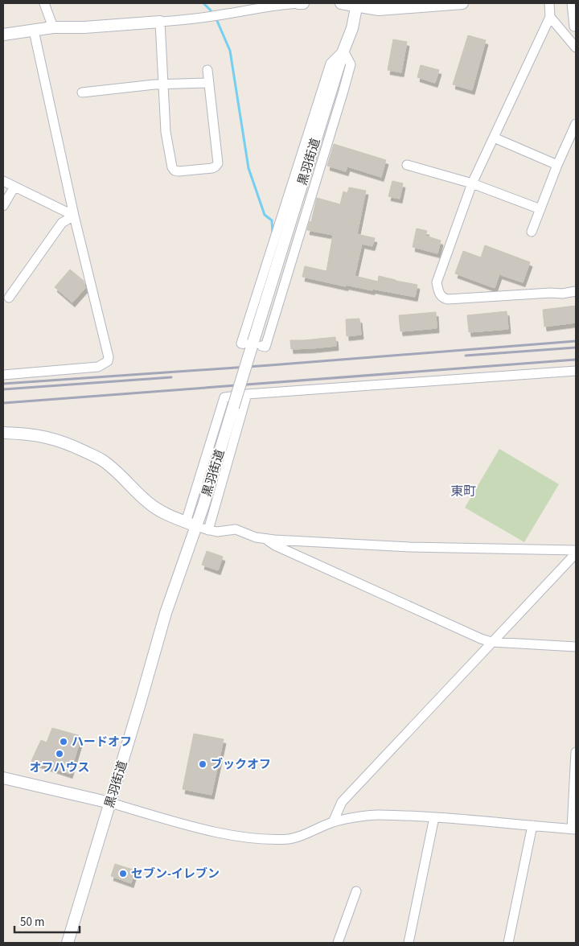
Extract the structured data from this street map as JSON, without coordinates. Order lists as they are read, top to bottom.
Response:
{
  "streets": {
    "street": ["黒羽街道"]
  },
  "districts": ["東町"],
  "places": [
    "ハードオフ",
    "オフハウス",
    "ブックオフ",
    "セブン-イレブン"
  ],
  "scale_bar": "50 m"
}
